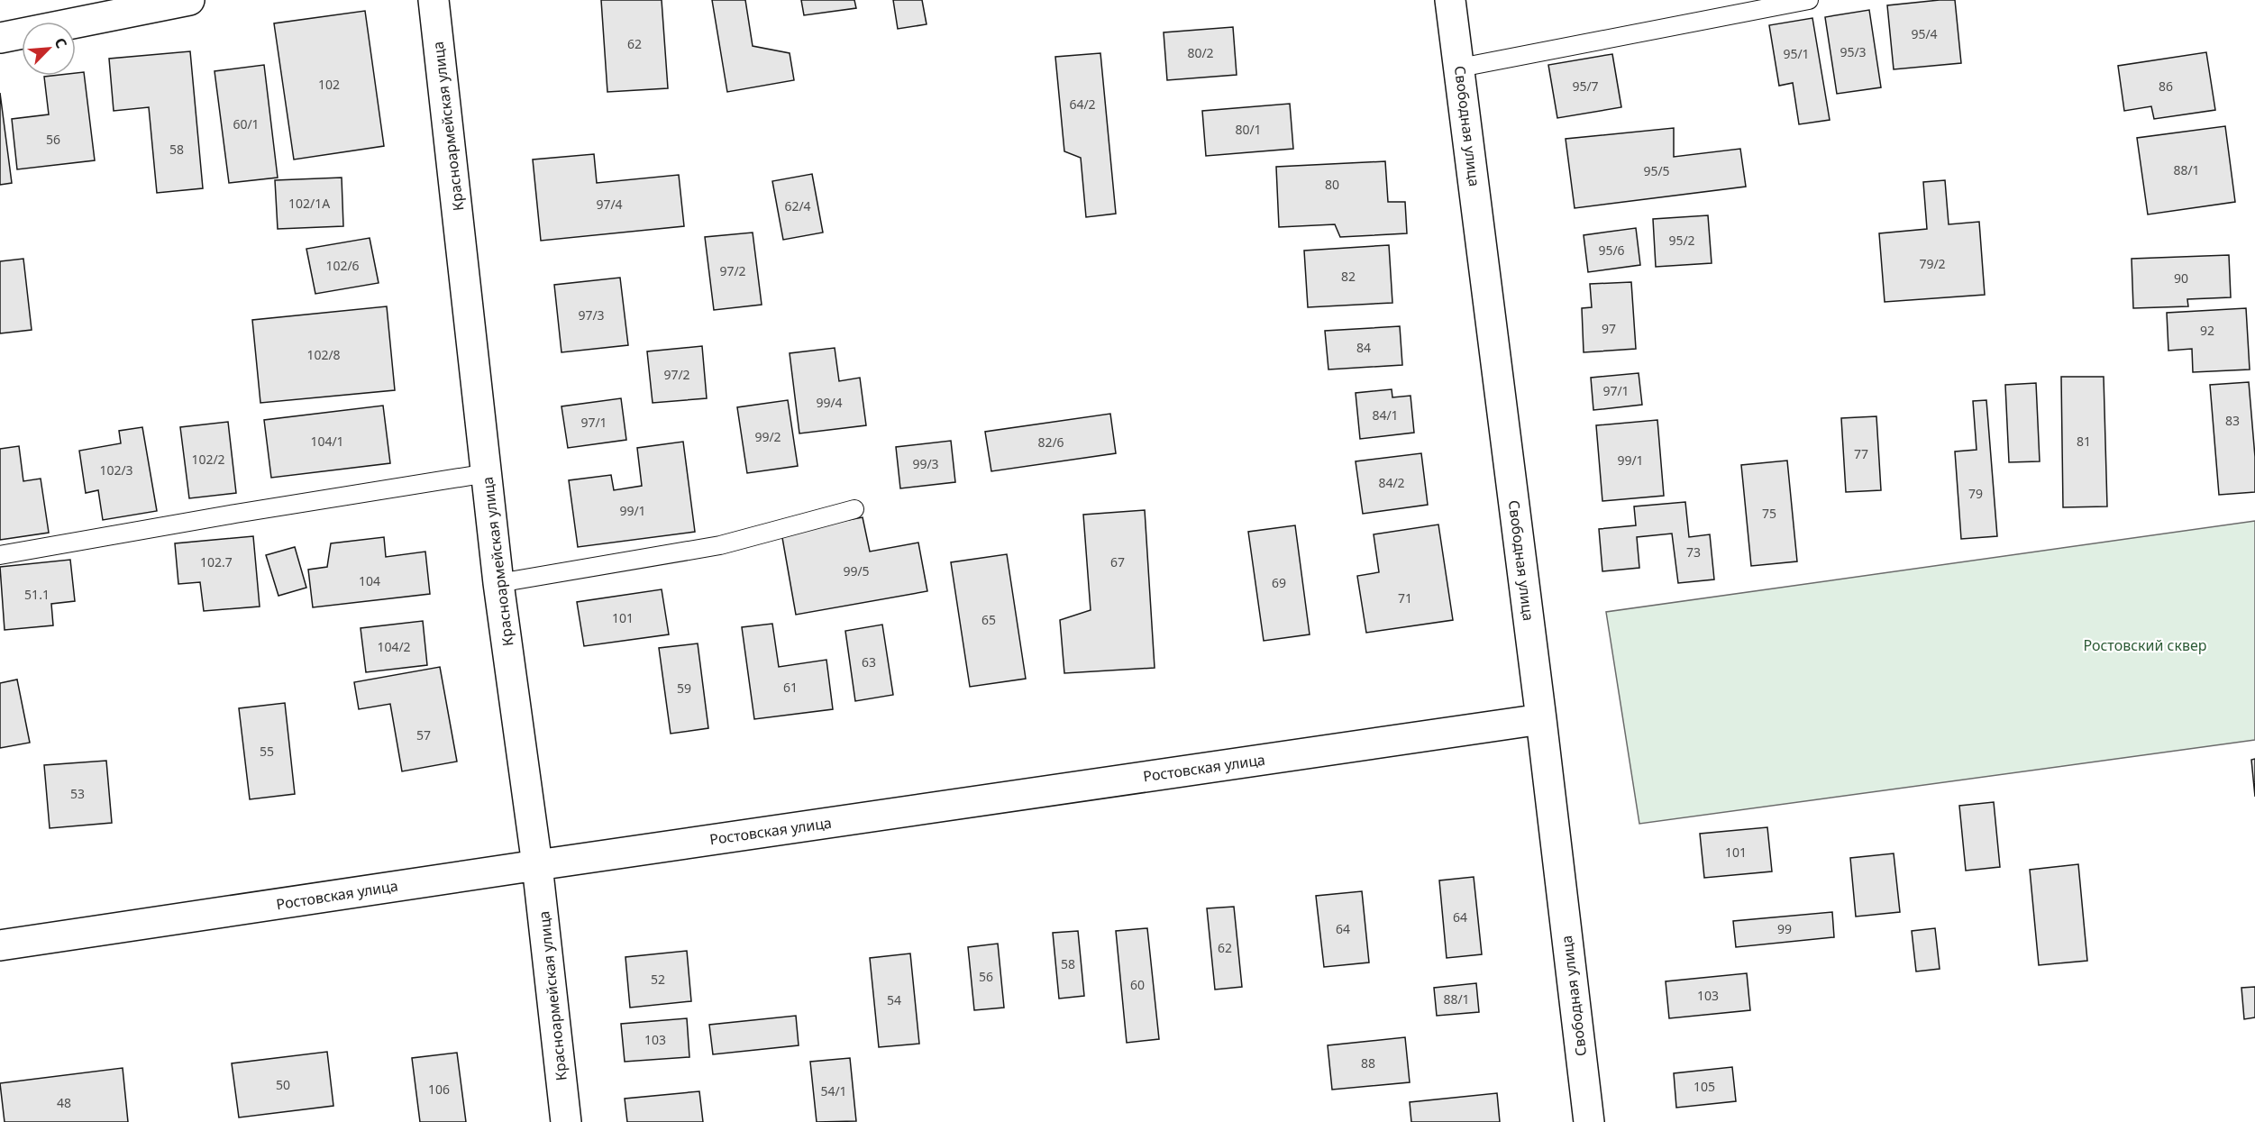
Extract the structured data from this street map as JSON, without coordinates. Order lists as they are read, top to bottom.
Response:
{
  "streets": {
    "street": ["Красноармейская улица", "Свободная улица", "Ростовская улица"]
  },
  "crossings": [
    ["Красноармейская улица", "Ростовская улица"],
    ["Свободная улица", "Ростовская улица"]
  ],
  "parks": ["Ростовский сквер"],
  "house_numbers": [
    "95/4",
    "62",
    "95/3",
    "80/2",
    "95/1",
    "102",
    "95/7",
    "86",
    "64/2",
    "60/1",
    "80/1",
    "56",
    "58",
    "88/1",
    "95/5",
    "80",
    "102/1А",
    "97/4",
    "62/4",
    "95/2",
    "95/6",
    "79/2",
    "102/6",
    "97/2",
    "82",
    "90",
    "97/3",
    "97",
    "92",
    "84",
    "102/8",
    "97/2",
    "97/1",
    "99/4",
    "84/1",
    "83",
    "97/1",
    "99/2",
    "104/1",
    "81",
    "82/6",
    "77",
    "102/2",
    "99/1",
    "99/3",
    "102/3",
    "84/2",
    "79",
    "99/1",
    "75",
    "73",
    "102.7",
    "67",
    "99/5",
    "104",
    "69",
    "51.1",
    "71",
    "101",
    "65",
    "104/2",
    "63",
    "61",
    "59",
    "57",
    "55",
    "53",
    "101",
    "64",
    "64",
    "99",
    "62",
    "58",
    "56",
    "52",
    "60",
    "103",
    "88/1",
    "54",
    "103",
    "88",
    "50",
    "105",
    "106",
    "54/1",
    "48"
  ],
  "north": "top right"
}
